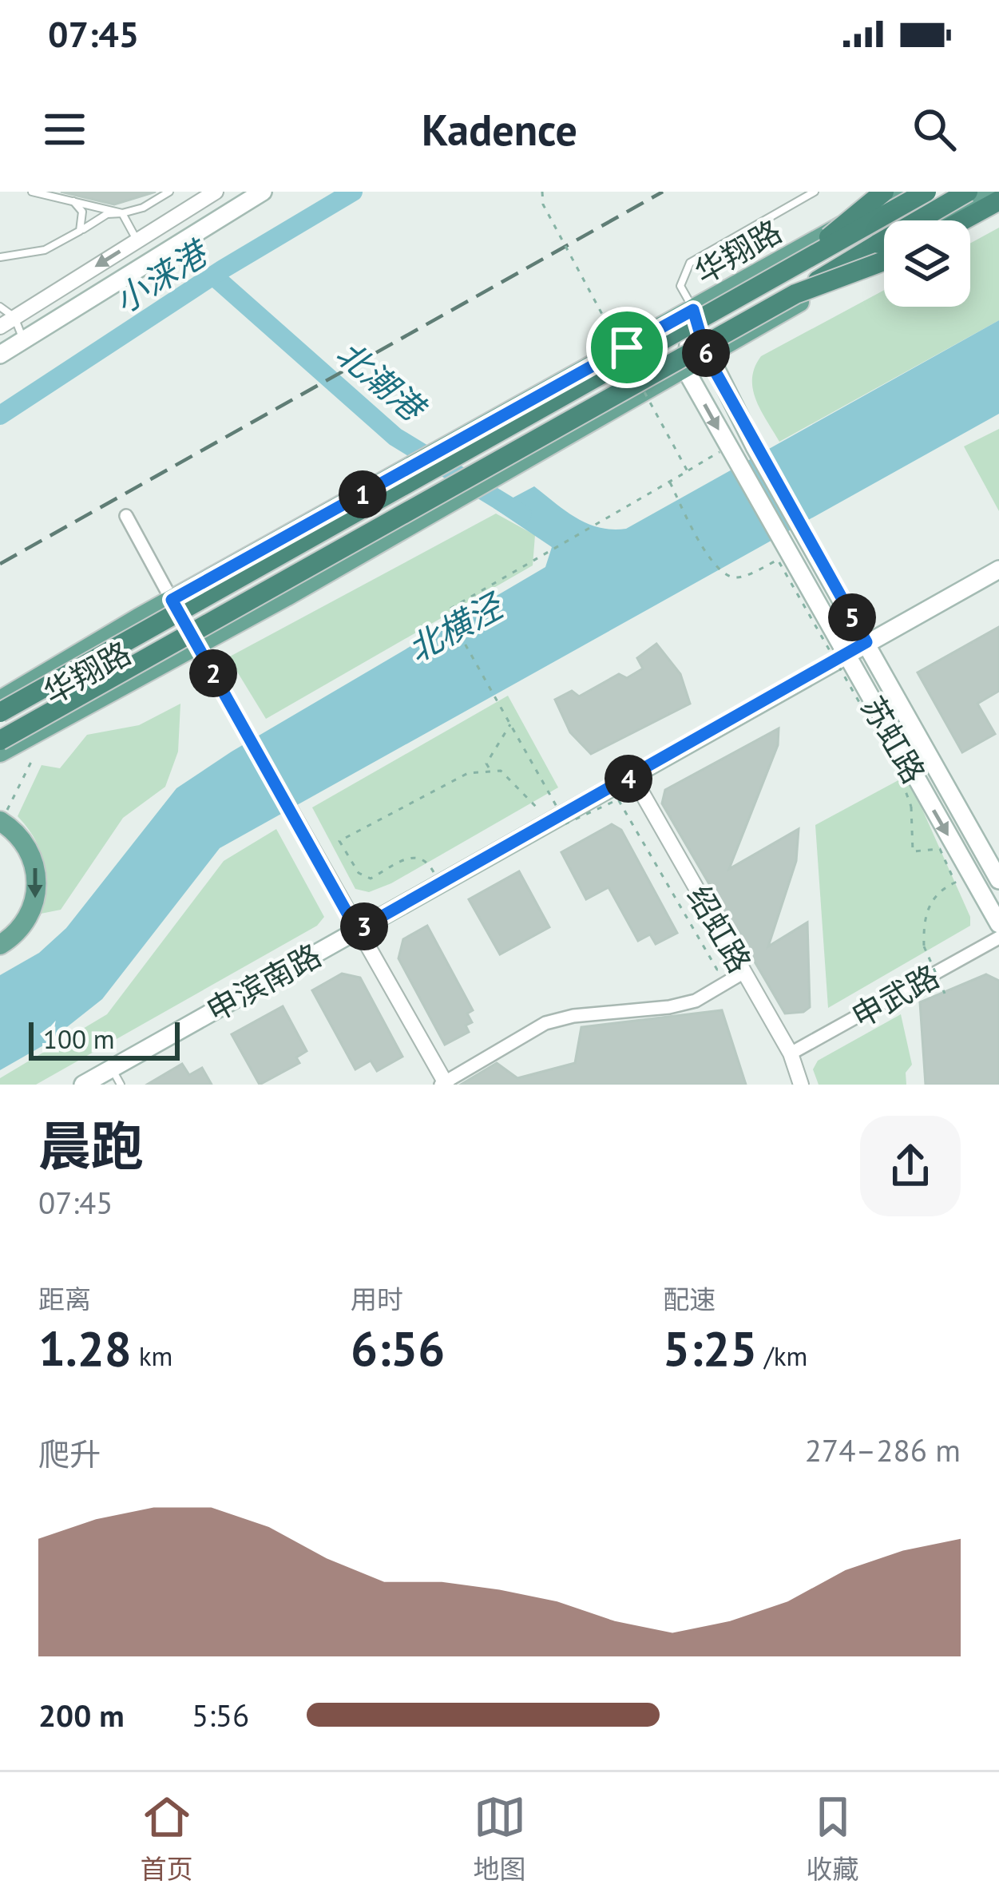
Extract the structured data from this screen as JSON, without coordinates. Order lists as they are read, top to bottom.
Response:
{
  "streets": {
    "main road": ["华翔路", "苏虹路", "申滨南路"],
    "street": ["绍虹路", "申武路"]
  },
  "crossings": [
    ["华翔路", "苏虹路"],
    ["苏虹路", "申滨南路"],
    ["绍虹路", "申滨南路"],
    ["绍虹路", "申武路"]
  ],
  "water": ["小涞港", "北潮港", "北横泾"],
  "scale_bar": "100 m",
  "page": {
    "status": "07:45",
    "header": "Kadence",
    "pins": [
      "6",
      "1",
      "5",
      "2",
      "4",
      "3"
    ],
    "scale": "100 m",
    "heading": ["晨跑", "07:45"],
    "stats": [
      ["距离", "1.28 km"],
      ["用时", "6:56"],
      ["配速", "5:25 /km"]
    ],
    "chart": ["爬升", "274–286 m"],
    "list": [
      {
        "name": "200 m",
        "note": "5:56"
      }
    ],
    "tabs": ["首页", "地图", "收藏"]
  }
}
